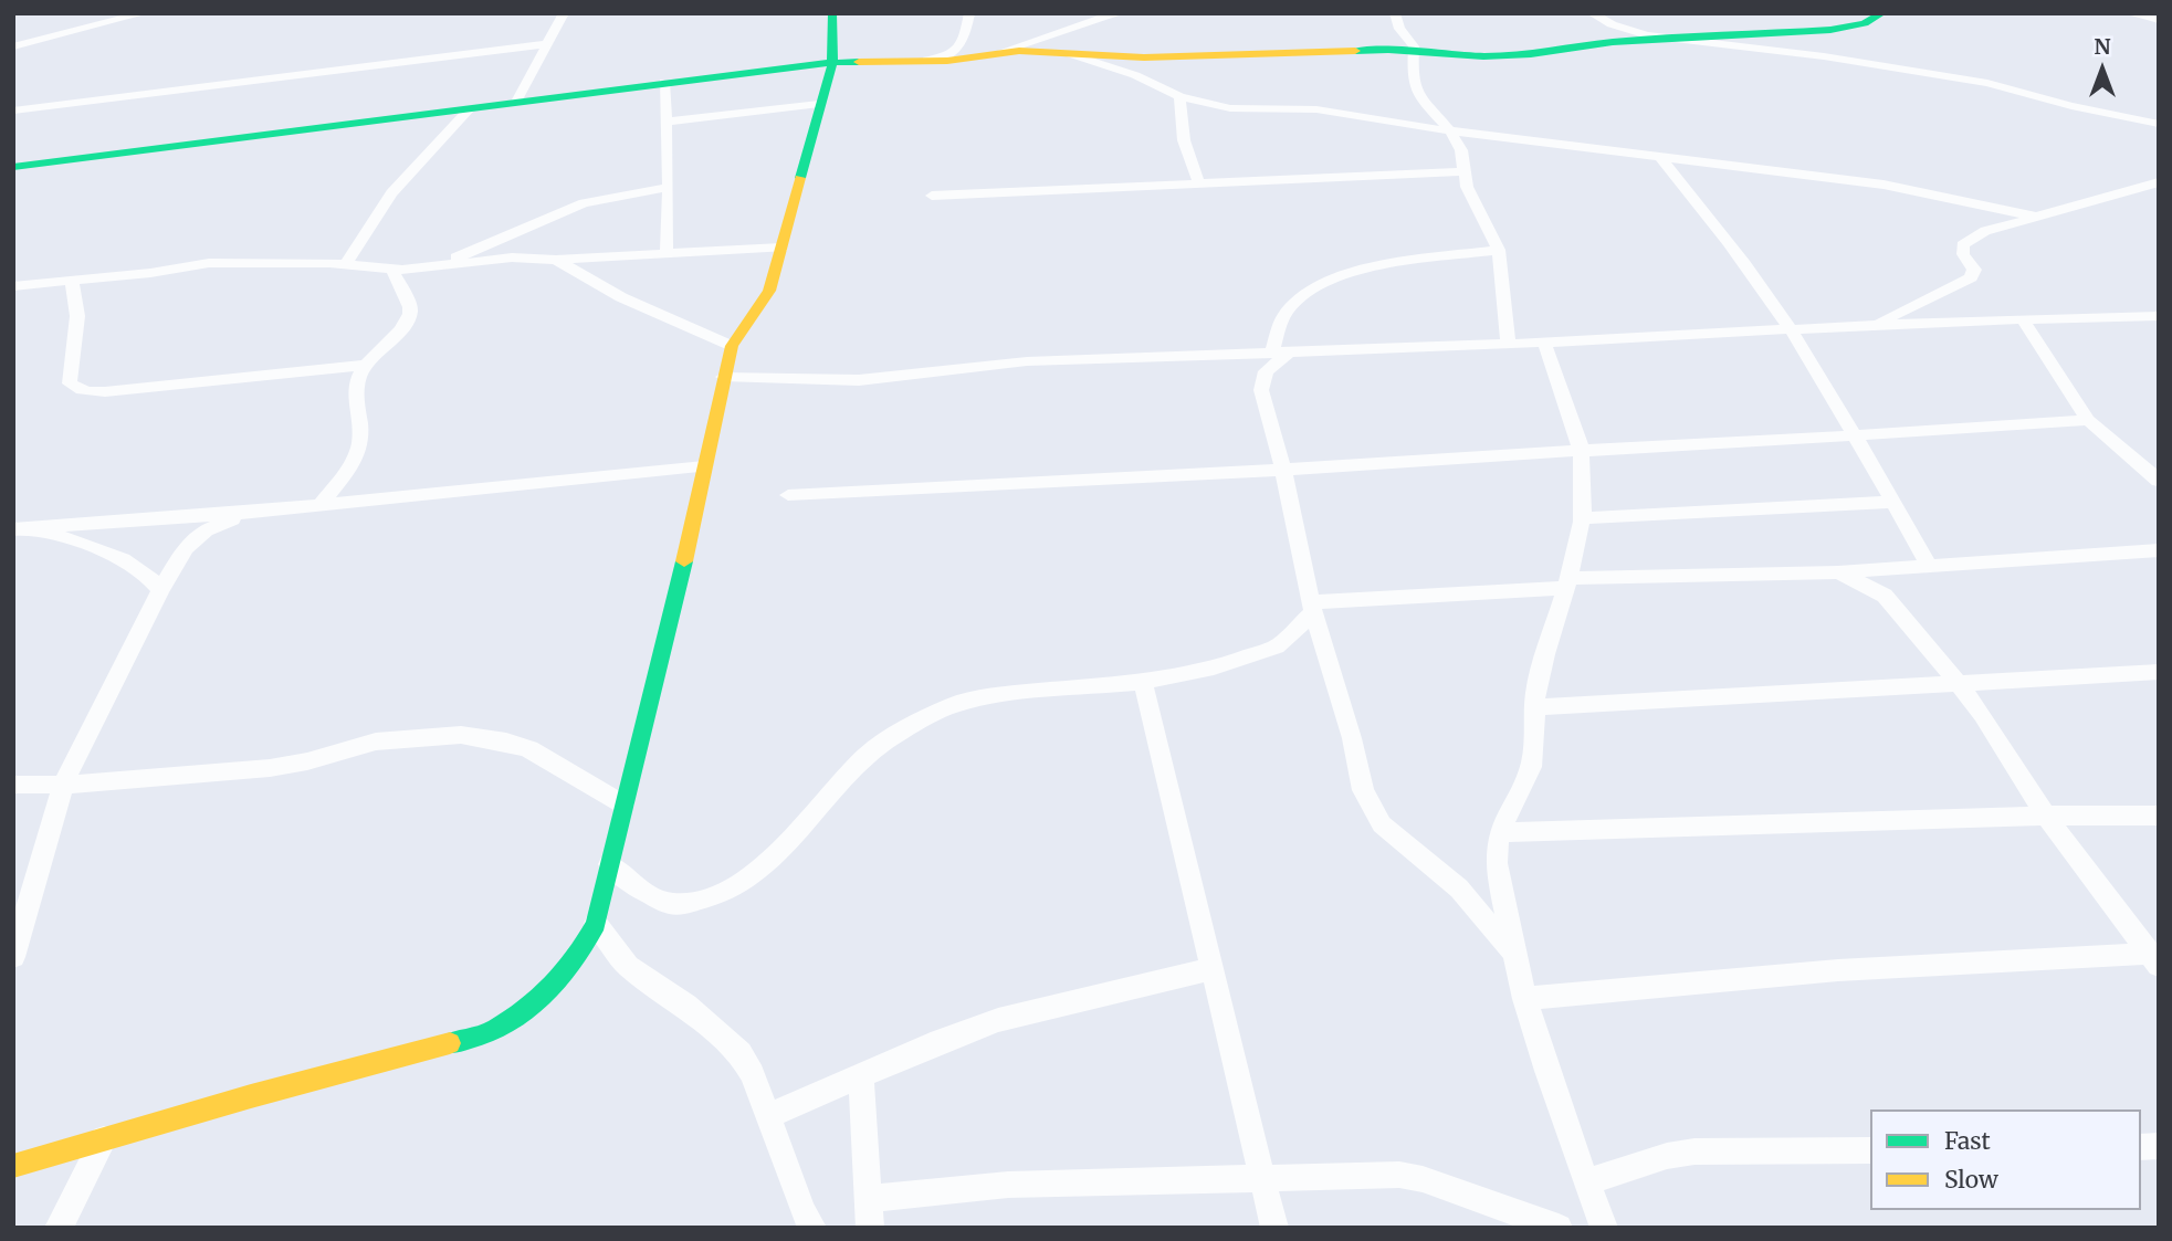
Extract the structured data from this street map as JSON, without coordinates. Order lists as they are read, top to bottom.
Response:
{
  "legend": ["Fast", "Slow"],
  "north": "top"
}
